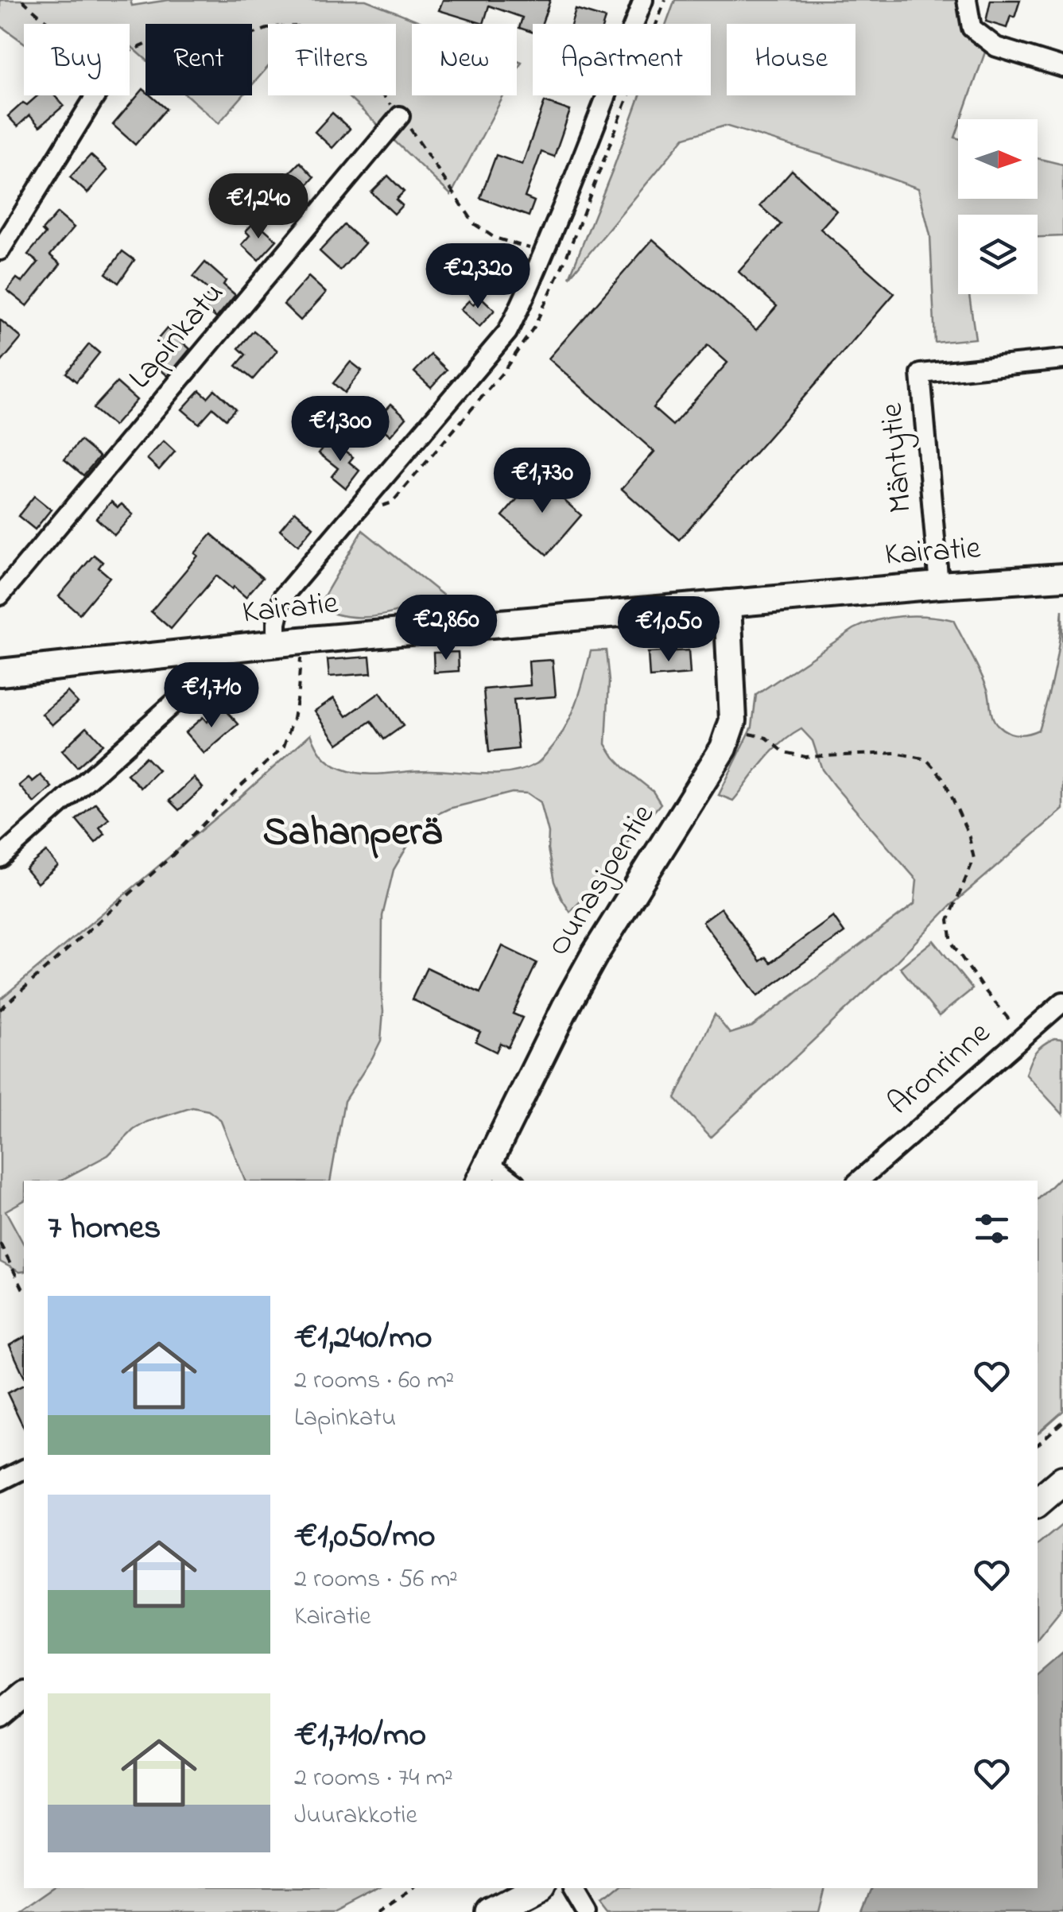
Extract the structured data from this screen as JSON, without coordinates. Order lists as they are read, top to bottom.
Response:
{
  "streets": {
    "main road": ["Kairatie", "Ounasjoentie"],
    "street": ["Lapinkatu", "Mäntytie", "Aronrinne"]
  },
  "crossings": [
    ["Mäntytie", "Kairatie"],
    ["Kairatie", "Ounasjoentie"]
  ],
  "districts": ["Sahanperä"],
  "north": "right",
  "page": {
    "chip": [
      "Buy",
      "Rent",
      "Filters",
      "New",
      "Apartment",
      "House"
    ],
    "price": [
      "€1,240",
      "€2,320",
      "€1,300",
      "€1,730",
      "€2,860",
      "€1,050",
      "€1,710"
    ],
    "heading": "7 homes",
    "list": [
      {
        "name": "€1,240/mo",
        "note": "2 rooms · 60 m² · Lapinkatu"
      },
      {
        "name": "€1,050/mo",
        "note": "2 rooms · 56 m² · Kairatie"
      },
      {
        "name": "€1,710/mo",
        "note": "2 rooms · 74 m² · Juurakkotie"
      }
    ]
  }
}
